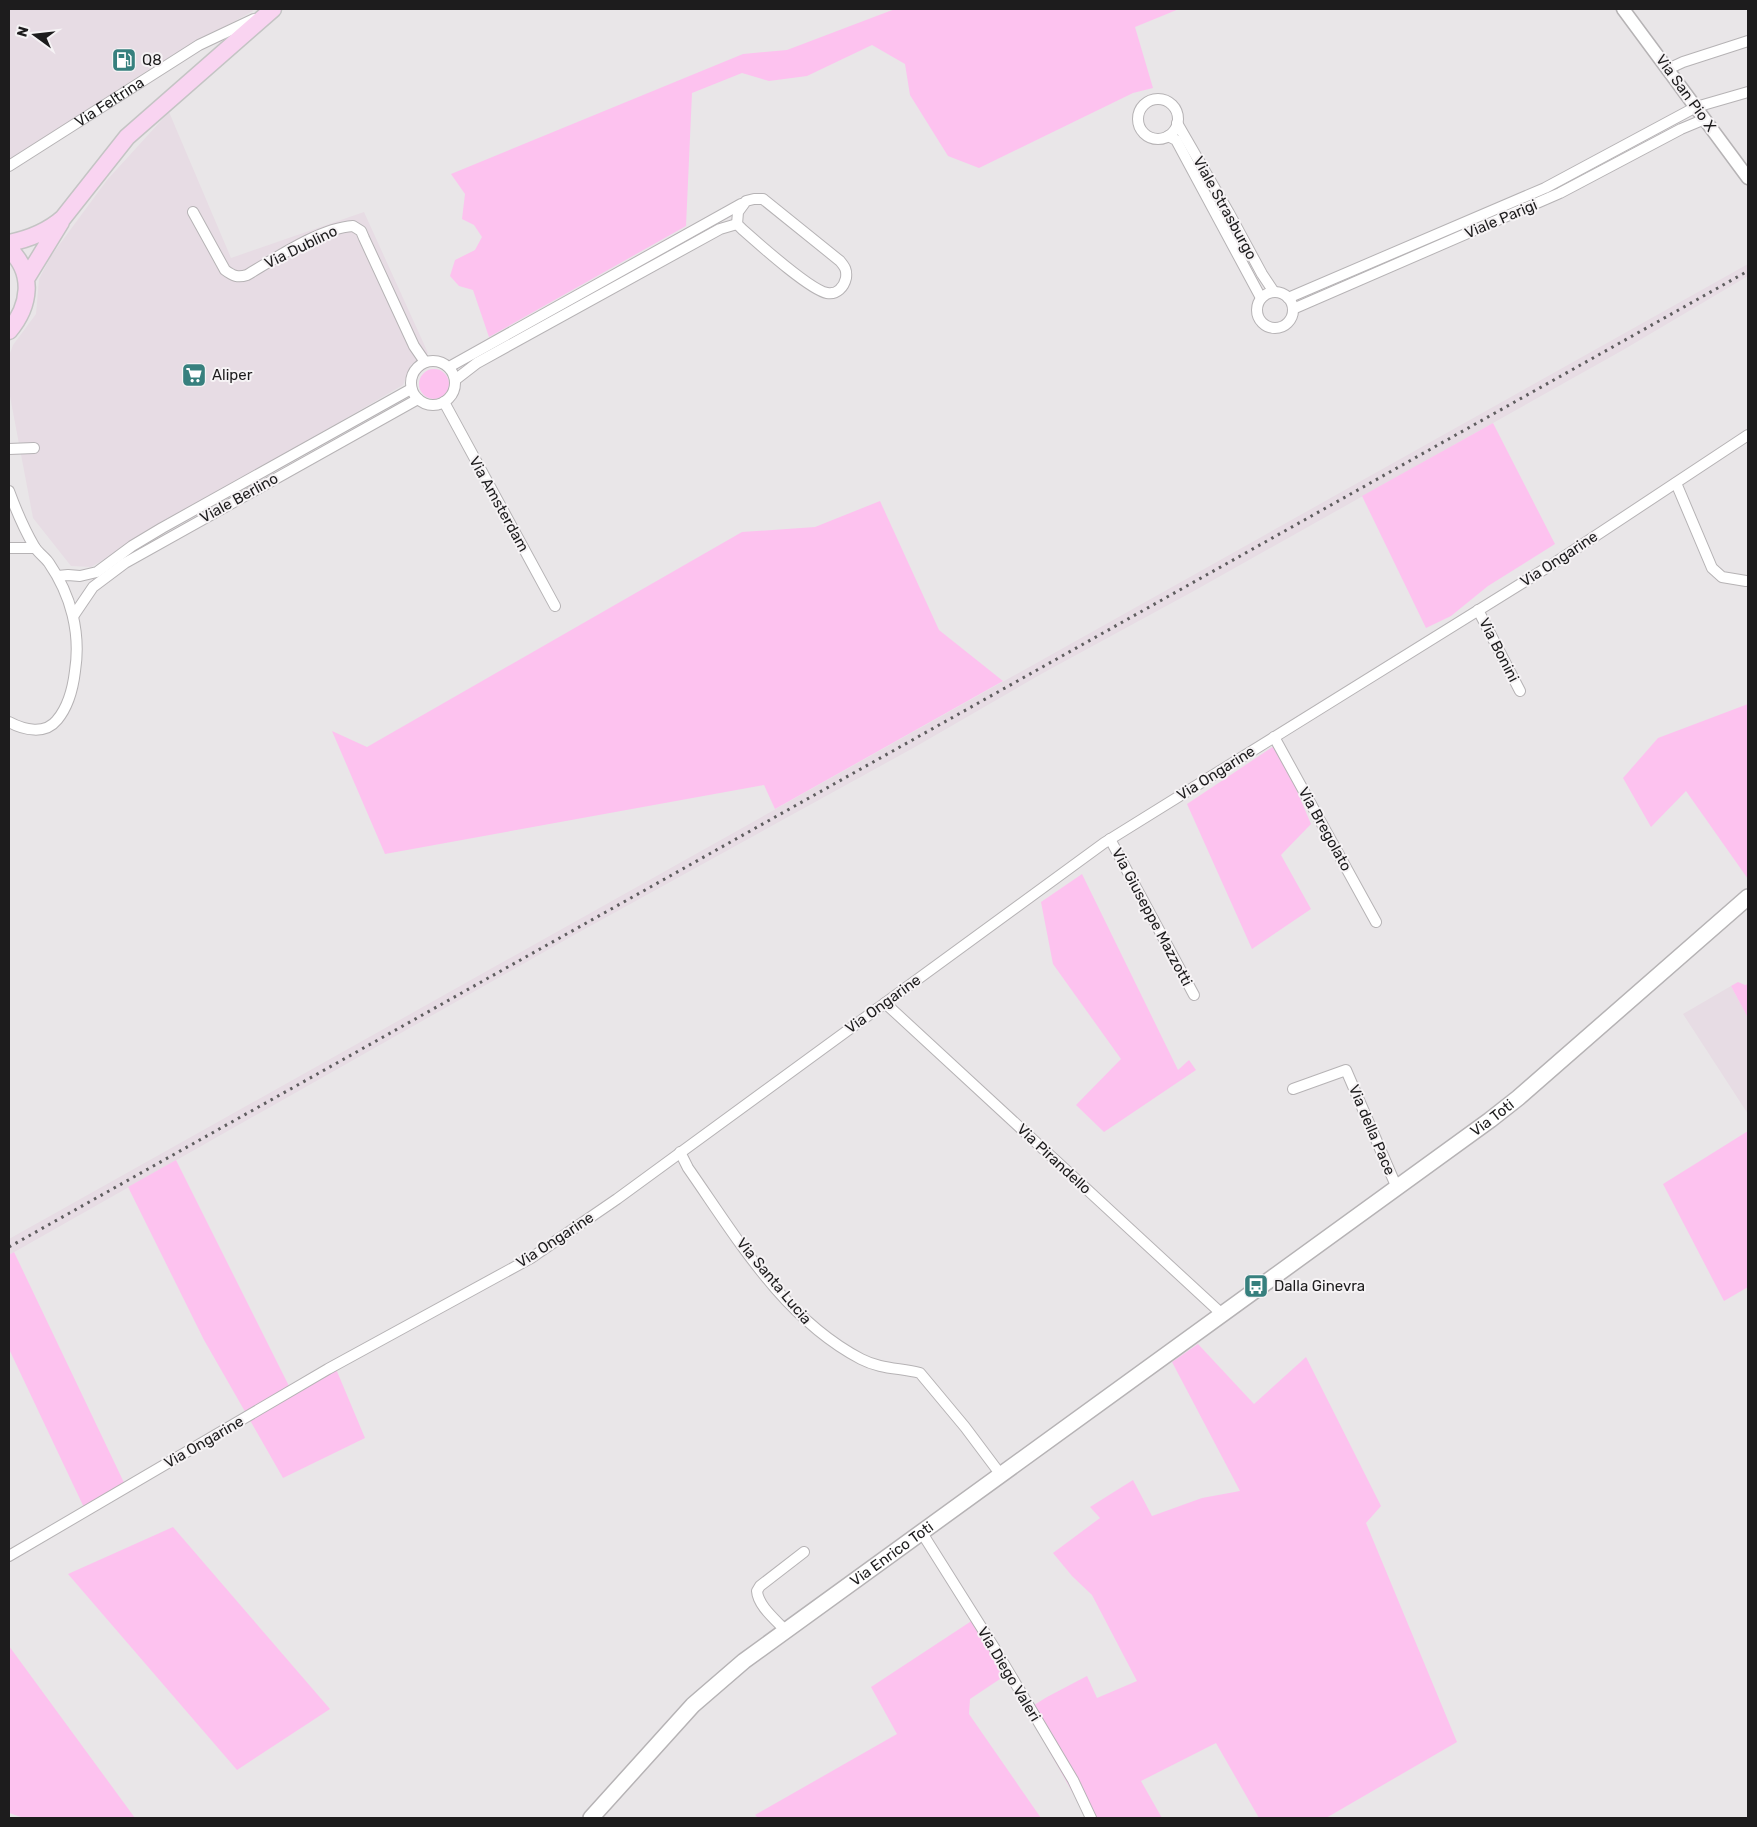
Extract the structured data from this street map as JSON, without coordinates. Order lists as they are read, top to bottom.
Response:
{
  "streets": {
    "main road": ["Via Feltrina", "Via Toti", "Via Enrico Toti"],
    "street": [
      "Via San Pio X",
      "Viale Strasburgo",
      "Viale Parigi",
      "Via Dublino",
      "Viale Berlino",
      "Via Amsterdam",
      "Via Ongarine",
      "Via Bonini",
      "Via Bregolato",
      "Via Giuseppe Mazzotti",
      "Via della Pace",
      "Via Pirandello",
      "Via Santa Lucia",
      "Via Diego Valeri"
    ]
  },
  "crossings": [
    ["Via San Pio X", "Viale Parigi"],
    ["Viale Strasburgo", "Viale Parigi"],
    ["Via Dublino", "Viale Berlino"],
    ["Via Dublino", "Via Amsterdam"],
    ["Viale Berlino", "Via Amsterdam"],
    ["Via Ongarine", "Via Bonini"],
    ["Via Ongarine", "Via Bregolato"],
    ["Via Ongarine", "Via Giuseppe Mazzotti"],
    ["Via Ongarine", "Via Pirandello"],
    ["Via Ongarine", "Via Santa Lucia"],
    ["Via Toti", "Via della Pace"],
    ["Via Toti", "Via Pirandello"],
    ["Via Toti", "Via Enrico Toti"],
    ["Via Pirandello", "Via Enrico Toti"],
    ["Via Santa Lucia", "Via Enrico Toti"],
    ["Via Enrico Toti", "Via Diego Valeri"]
  ],
  "places": {
    "fuel station": ["Q8"],
    "supermarket": ["Aliper"],
    "bus stop": ["Dalla Ginevra"]
  },
  "north": "left"
}
